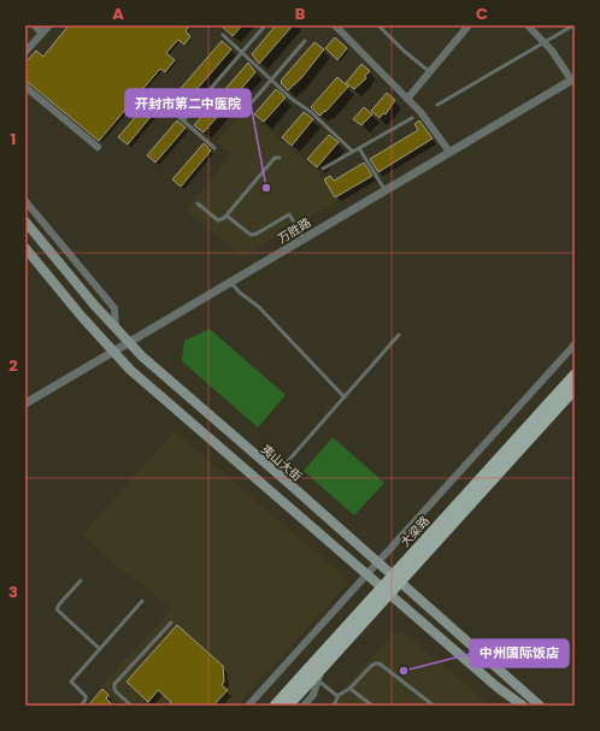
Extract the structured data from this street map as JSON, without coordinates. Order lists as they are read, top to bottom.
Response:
{
  "streets": {
    "main road": ["夷山大街", "大梁路"],
    "street": ["万胜路"]
  },
  "crossings": [
    ["万胜路", "夷山大街"],
    ["夷山大街", "大梁路"]
  ],
  "places": ["开封市第二中医院", "中州国际饭店"],
  "grid": {
    "columns": ["A", "B", "C"],
    "rows": ["1", "2", "3"]
  }
}
